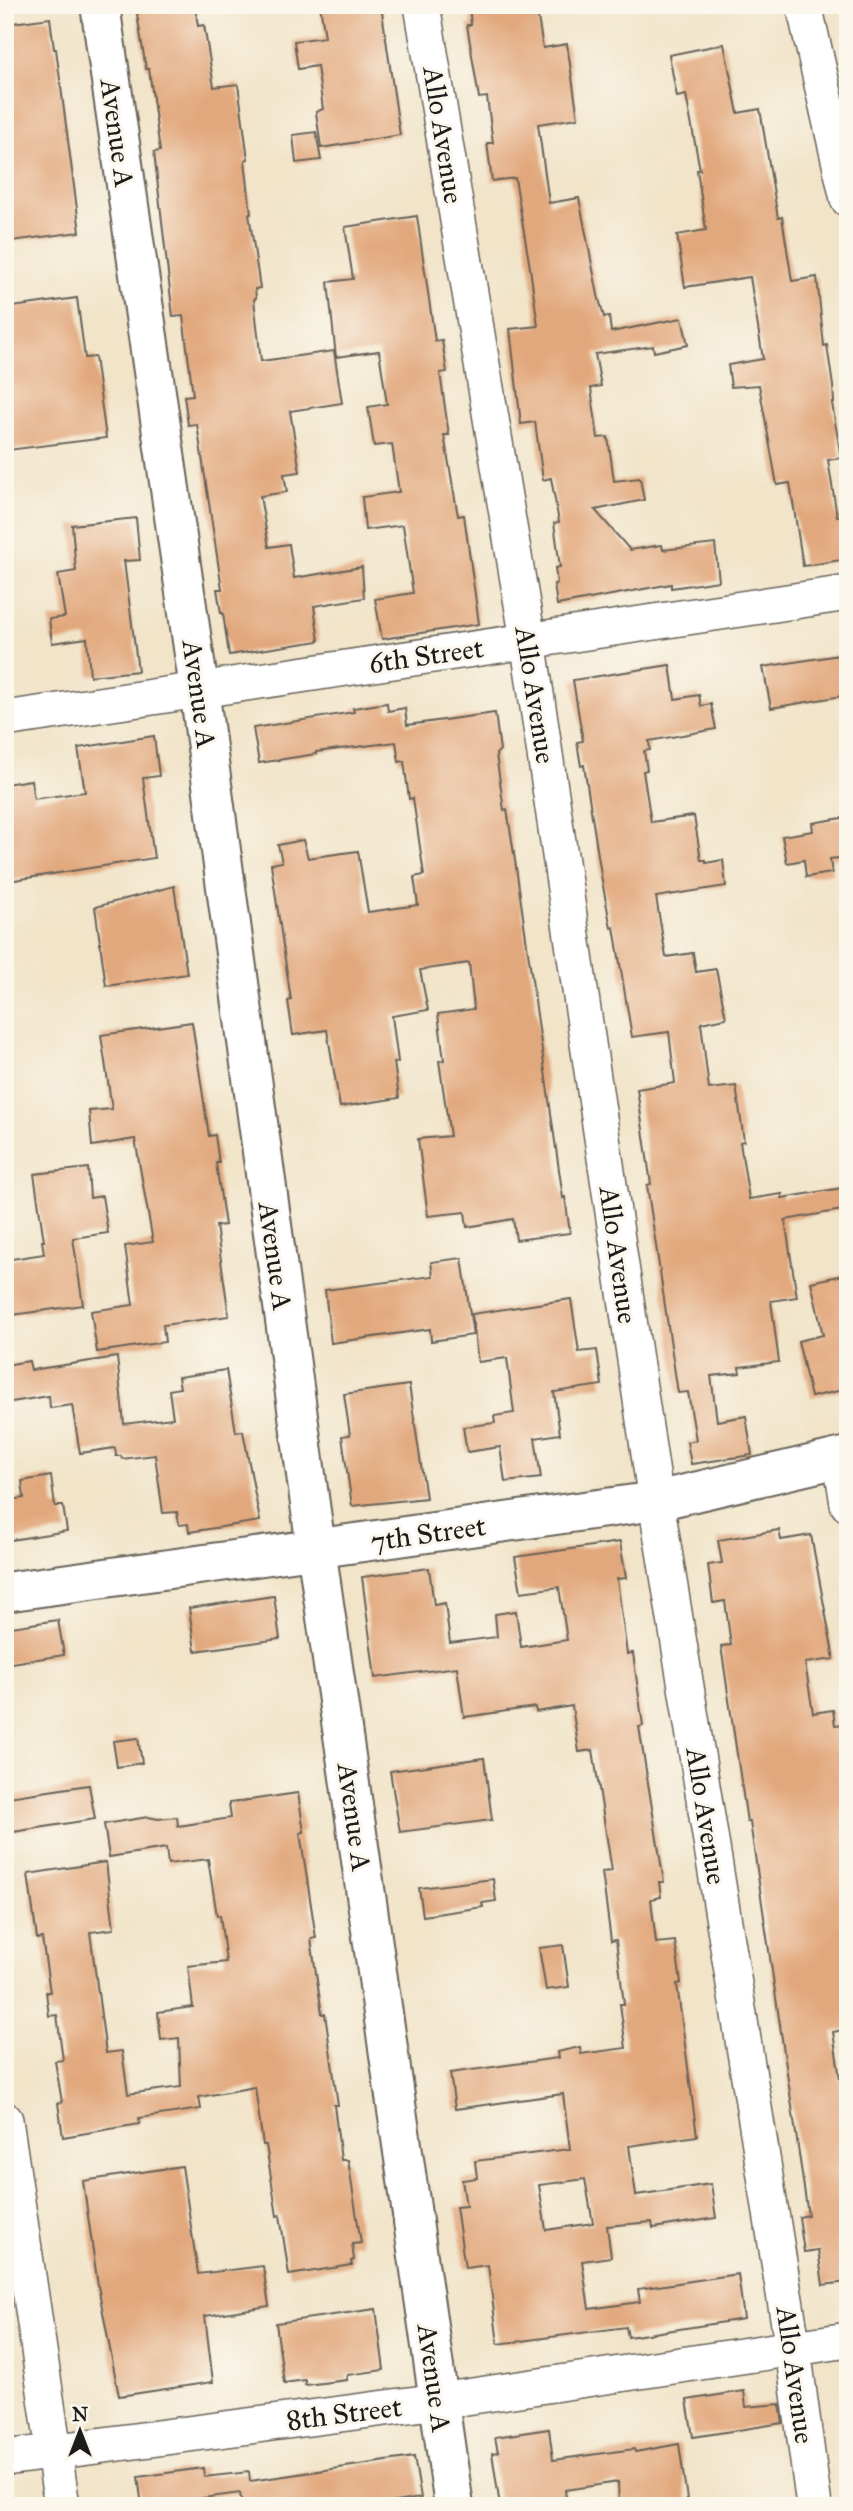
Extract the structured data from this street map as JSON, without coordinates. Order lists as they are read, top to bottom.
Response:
{
  "streets": {
    "street": [
      "Avenue A",
      "Allo Avenue",
      "6th Street",
      "7th Street",
      "8th Street"
    ]
  },
  "crossings": [
    ["Avenue A", "6th Street"],
    ["Avenue A", "7th Street"],
    ["Avenue A", "8th Street"],
    ["Allo Avenue", "6th Street"],
    ["Allo Avenue", "7th Street"],
    ["Allo Avenue", "8th Street"]
  ],
  "north": "top"
}
